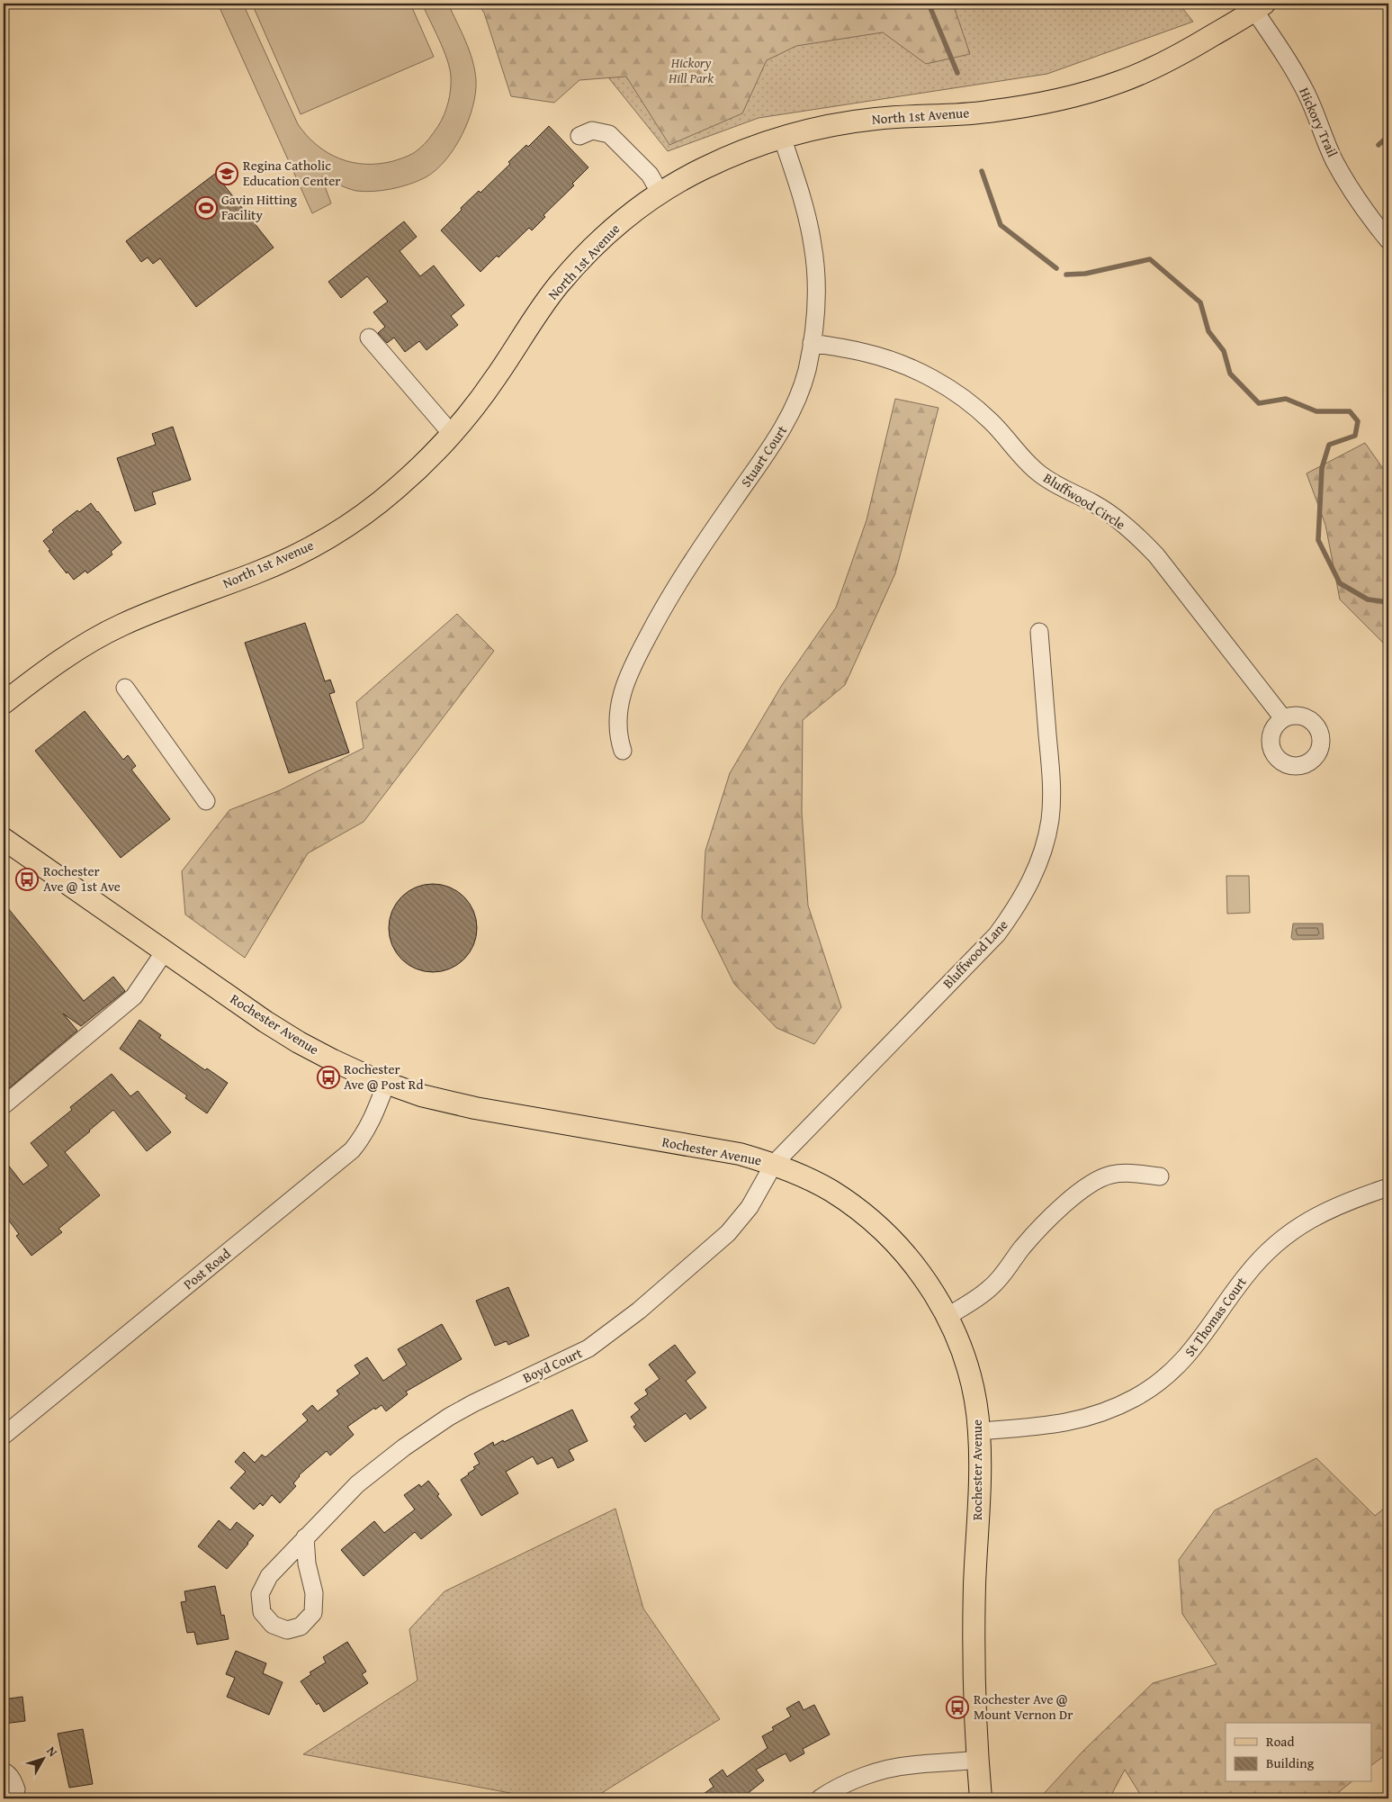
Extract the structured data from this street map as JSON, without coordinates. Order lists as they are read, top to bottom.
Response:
{
  "streets": {
    "main road": ["North 1st Avenue", "Rochester Avenue"],
    "street": [
      "Hickory Trail",
      "Stuart Court",
      "Bluffwood Circle",
      "Bluffwood Lane",
      "Post Road",
      "St Thomas Court",
      "Boyd Court"
    ]
  },
  "crossings": [
    ["North 1st Avenue", "Hickory Trail"],
    ["North 1st Avenue", "Stuart Court"],
    ["Stuart Court", "Bluffwood Circle"],
    ["Bluffwood Lane", "Rochester Avenue"],
    ["Bluffwood Lane", "Boyd Court"],
    ["Rochester Avenue", "Post Road"],
    ["Rochester Avenue", "St Thomas Court"],
    ["Rochester Avenue", "Boyd Court"]
  ],
  "parks": ["Hickory Hill Park"],
  "places": {
    "school or university": ["Regina Catholic Education Center"],
    "sports": ["Gavin Hitting Facility"],
    "bus stop": ["Rochester Ave @ 1st Ave", "Rochester Ave @ Post Rd", "Rochester Ave @ Mount Vernon Dr"]
  },
  "legend": ["Road", "Building"],
  "north": "top right"
}
